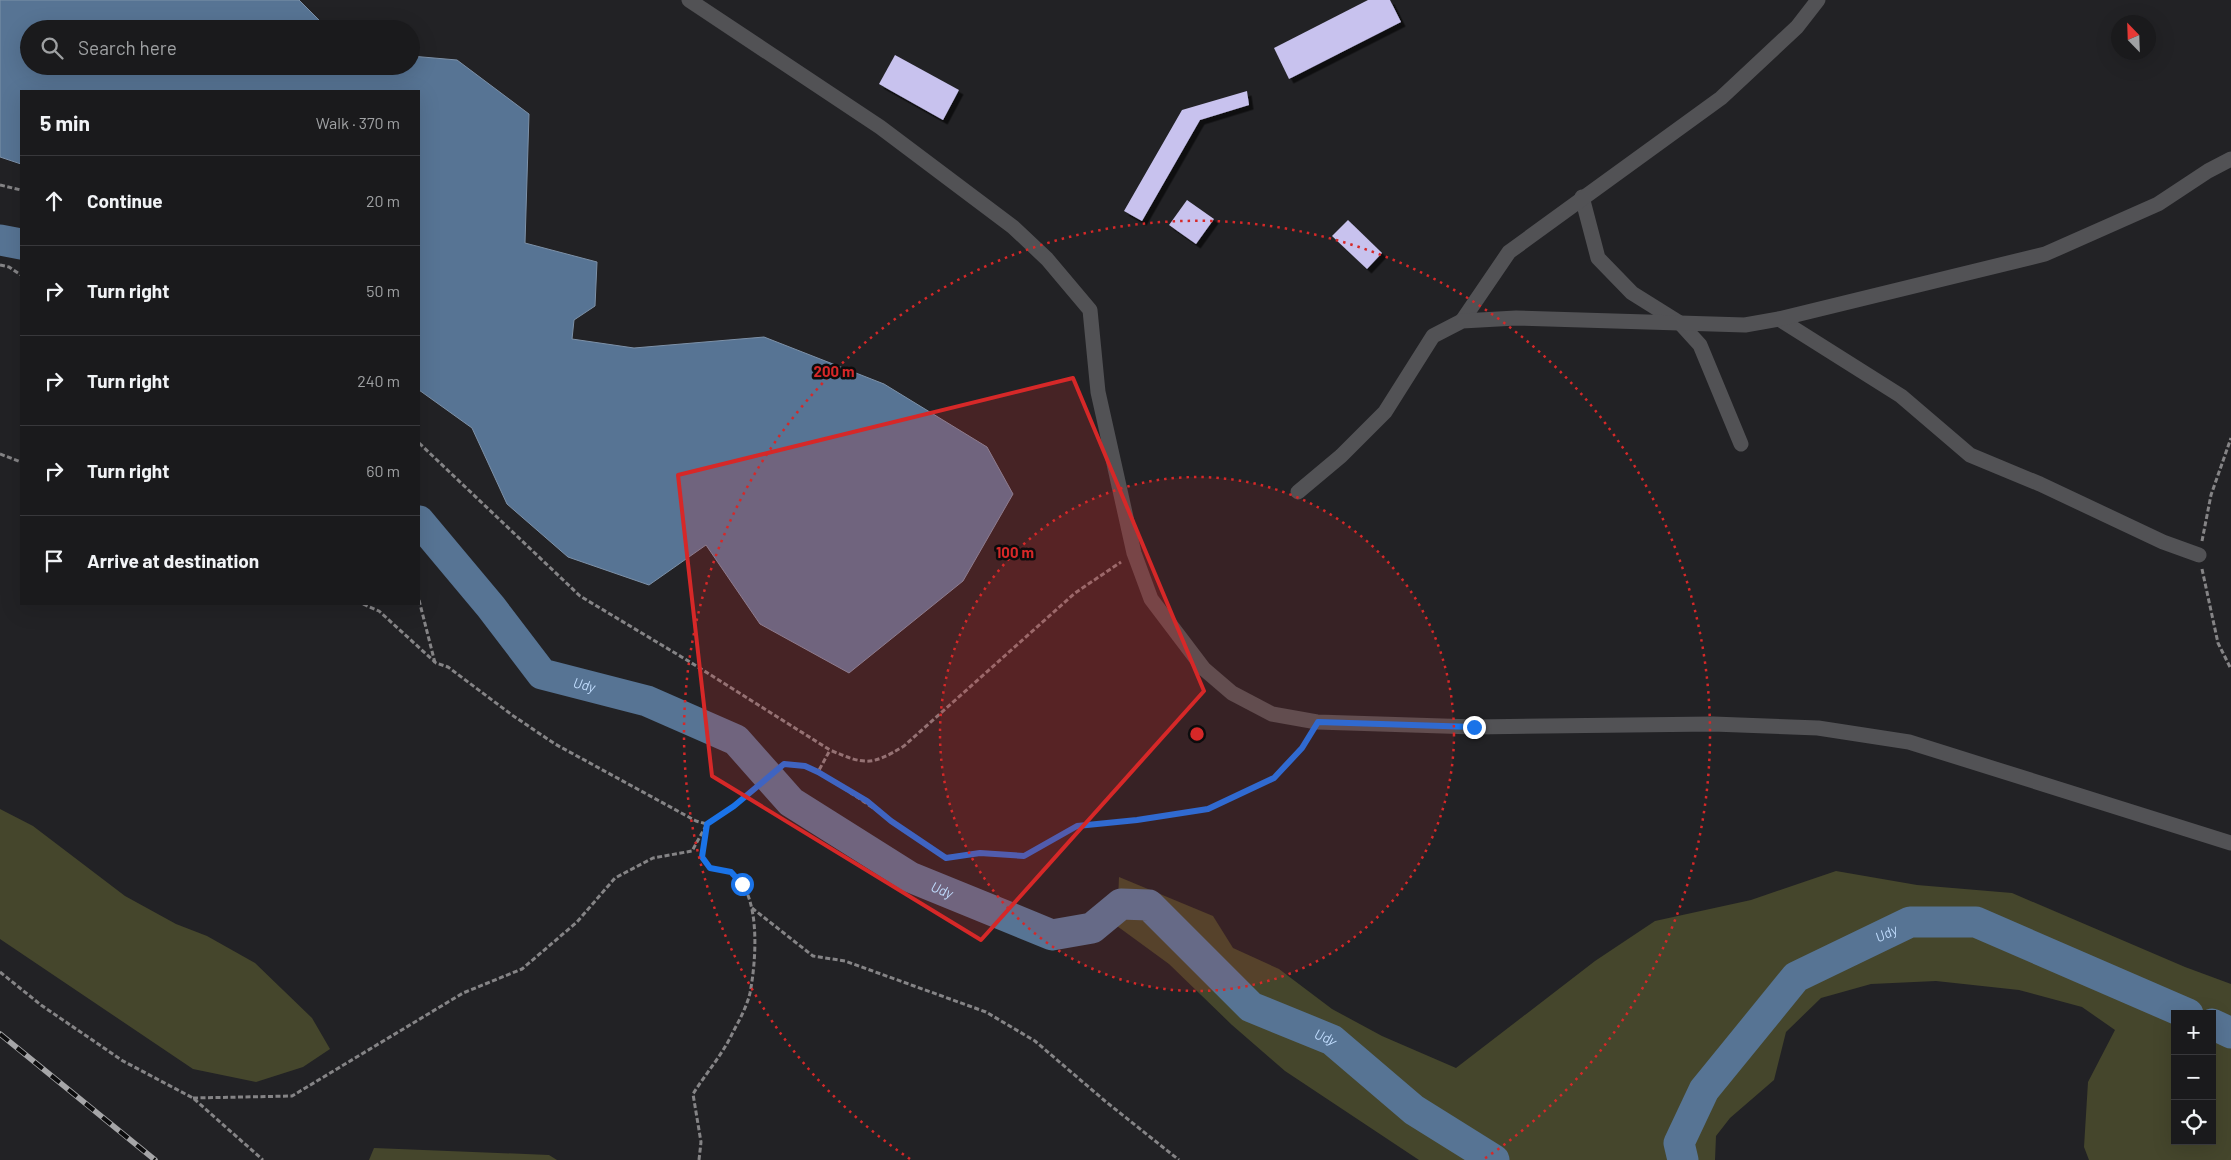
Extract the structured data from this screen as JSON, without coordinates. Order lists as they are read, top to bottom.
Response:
{
  "water": ["Udy"],
  "north": "top left",
  "page": {
    "search": "Search here",
    "heading": ["5 min", "Walk · 370 m"],
    "list": [
      ["Continue", "20 m"],
      ["Turn right", "50 m"],
      ["Turn right", "240 m"],
      ["Turn right", "60 m"],
      "Arrive at destination"
    ],
    "map_buttons": ["+", "−"]
  },
  "rings": ["200 m", "100 m"]
}
